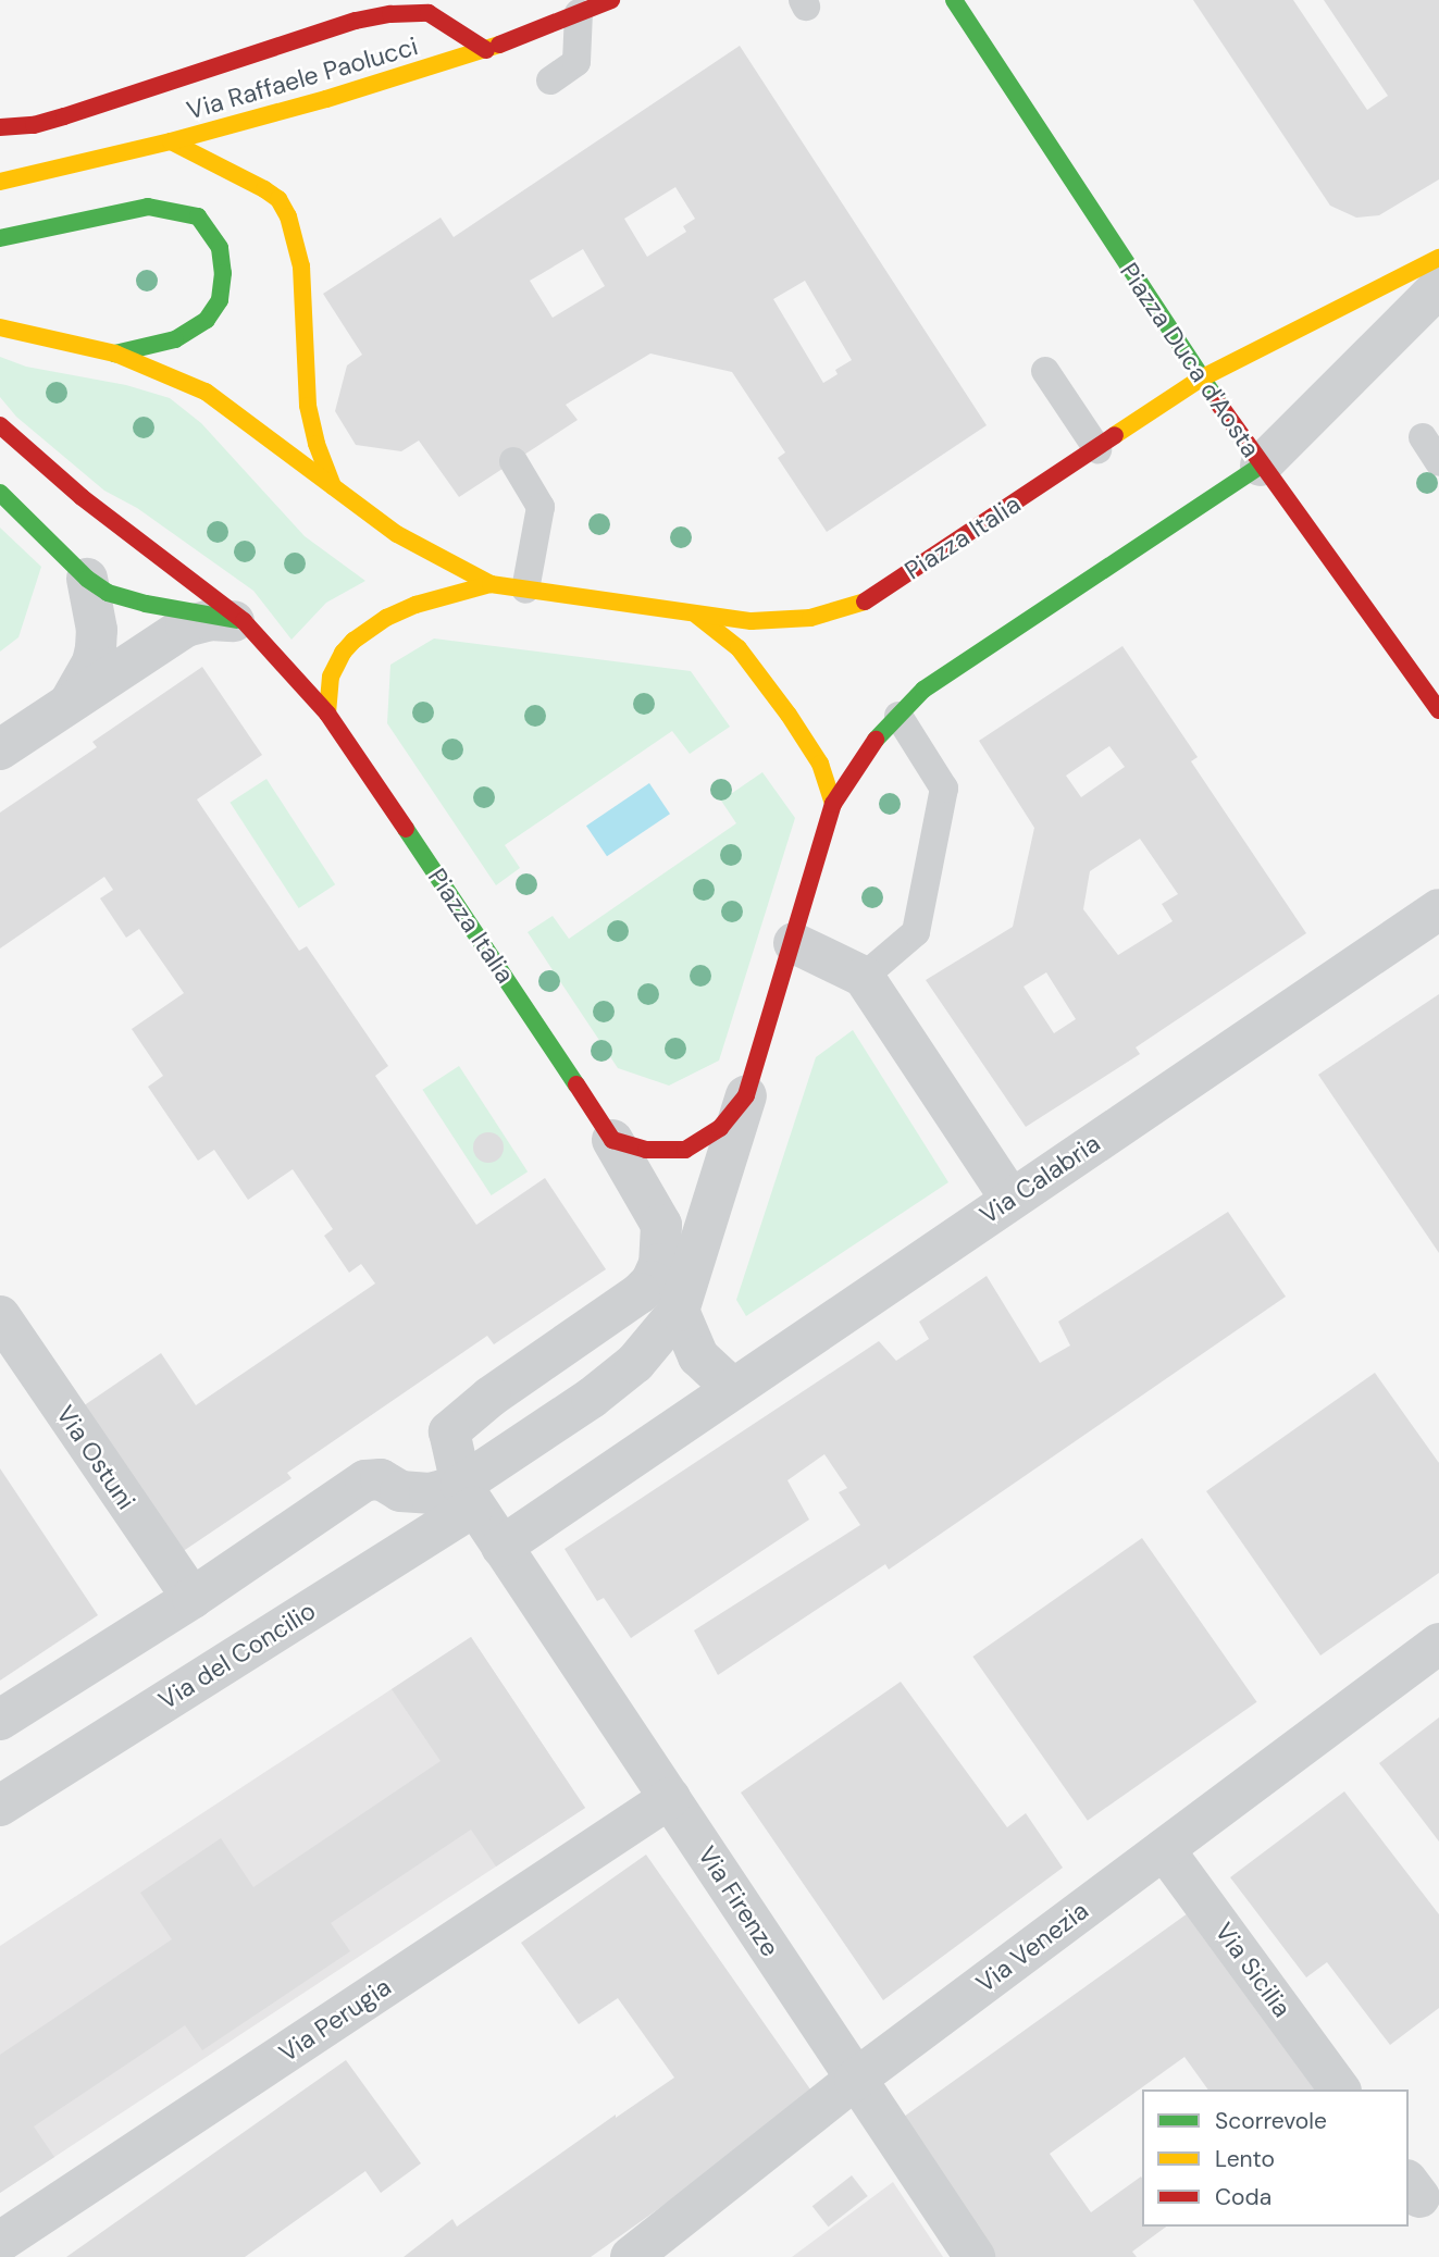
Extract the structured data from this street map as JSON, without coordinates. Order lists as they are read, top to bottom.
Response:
{
  "streets": {
    "street": [
      "Via Raffaele Paolucci",
      "Piazza Duca d'Aosta",
      "Piazza Italia",
      "Via Calabria",
      "Via Ostuni",
      "Via del Concilio",
      "Via Firenze",
      "Via Venezia",
      "Via Sicilia",
      "Via Perugia"
    ]
  },
  "crossings": [
    ["Piazza Duca d'Aosta", "Piazza Italia"],
    ["Piazza Italia", "Via del Concilio"],
    ["Via Calabria", "Via Firenze"],
    ["Via Firenze", "Via Venezia"],
    ["Via Firenze", "Via Perugia"],
    ["Via Venezia", "Via Sicilia"]
  ],
  "legend": ["Scorrevole", "Lento", "Coda"]
}
